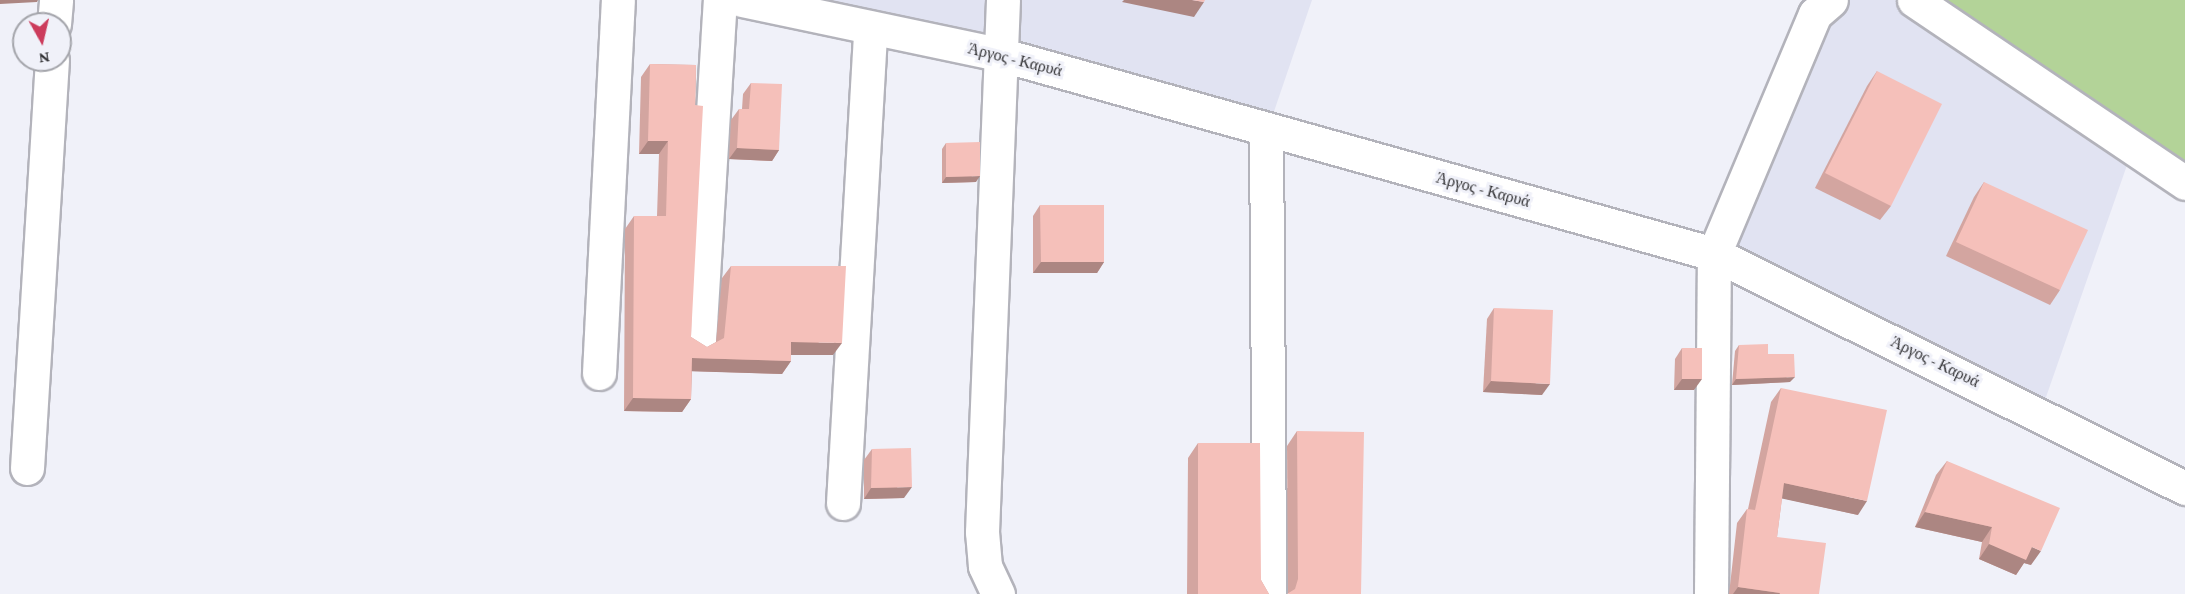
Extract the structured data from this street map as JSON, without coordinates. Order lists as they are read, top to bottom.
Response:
{
  "streets": {
    "street": ["Άργος - Καρυά"]
  },
  "north": "bottom"
}
